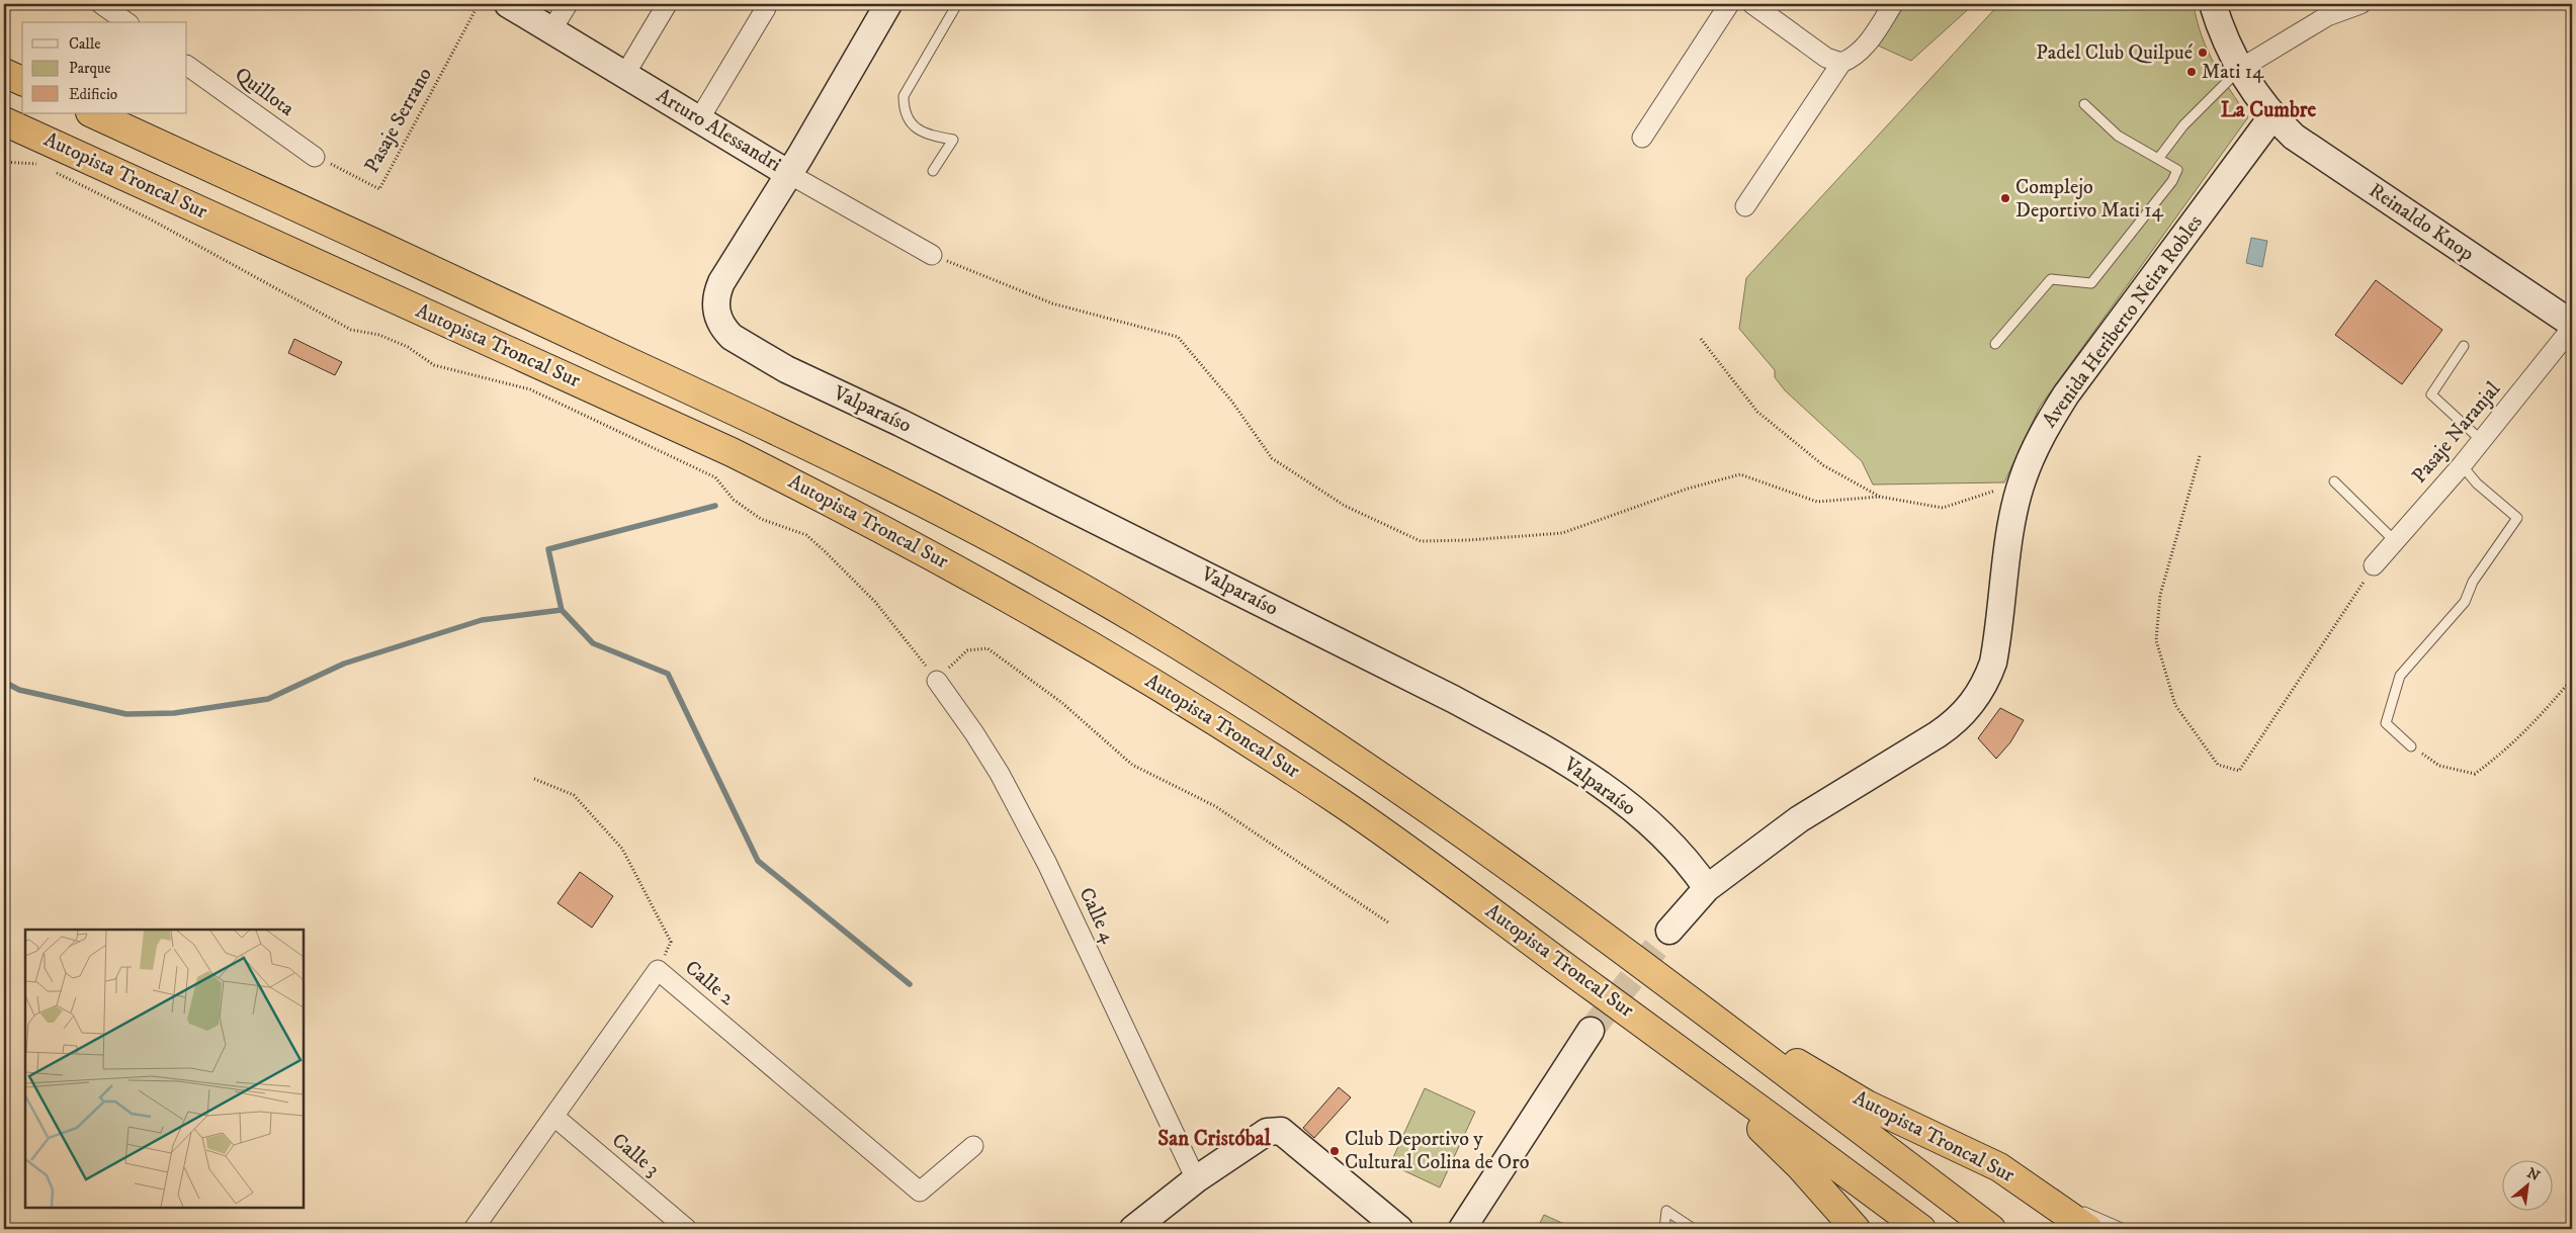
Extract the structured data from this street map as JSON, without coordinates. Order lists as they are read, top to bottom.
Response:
{
  "streets": {
    "highway": ["Autopista Troncal Sur"],
    "main road": [
      "Arturo Alessandri",
      "Reinaldo Knop",
      "Avenida Heriberto Neira Robles",
      "Valparaíso"
    ],
    "street": [
      "Quillota",
      "Pasaje Naranjal",
      "Calle 4",
      "Calle 2",
      "Calle 3"
    ],
    "path": ["Pasaje Serrano"]
  },
  "crossings": [
    ["Quillota", "Pasaje Serrano"],
    ["Arturo Alessandri", "Valparaíso"],
    ["Reinaldo Knop", "Avenida Heriberto Neira Robles"],
    ["Avenida Heriberto Neira Robles", "Valparaíso"],
    ["Calle 2", "Calle 3"]
  ],
  "districts": ["La Cumbre", "San Cristóbal"],
  "places": [
    "Padel Club Quilpué",
    "Mati 14",
    "Complejo Deportivo Mati 14",
    "Club Deportivo y Cultural Colina de Oro"
  ],
  "legend": ["Calle", "Parque", "Edificio"],
  "north": "top right"
}
